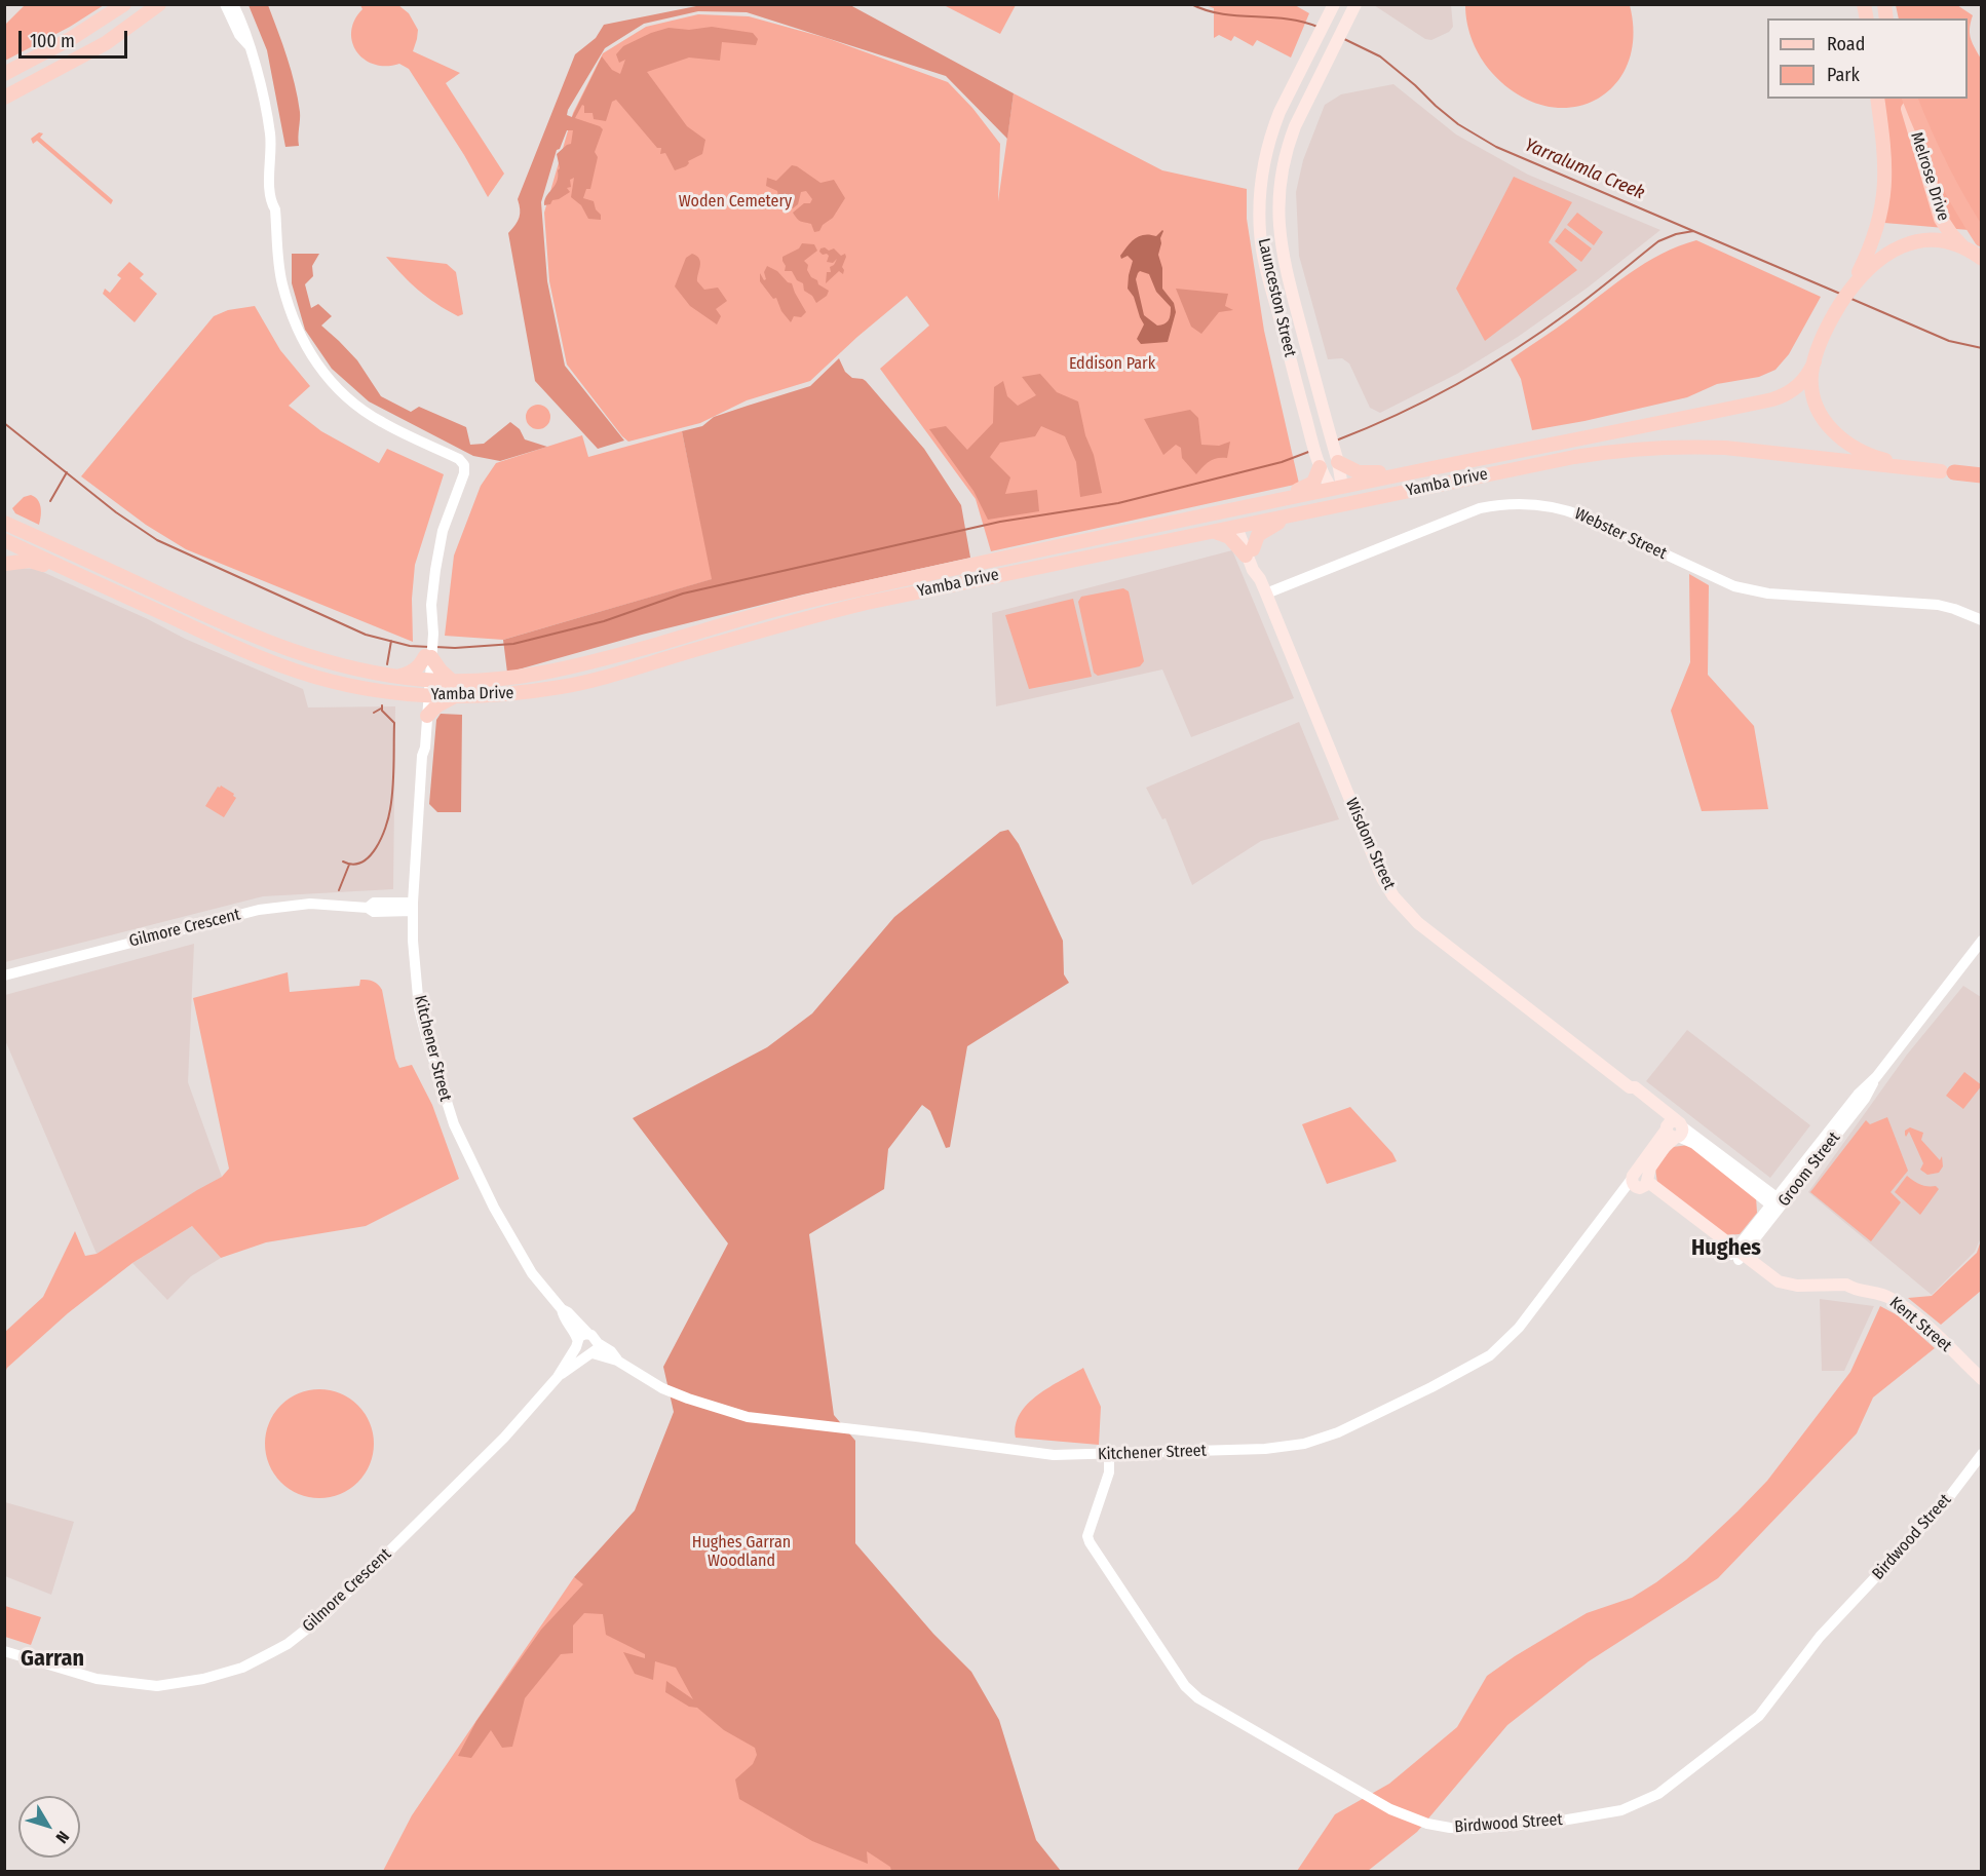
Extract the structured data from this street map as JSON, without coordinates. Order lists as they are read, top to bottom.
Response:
{
  "streets": {
    "main road": [
      "Melrose Drive",
      "Launceston Street",
      "Yamba Drive",
      "Wisdom Street",
      "Kitchener Street",
      "Kent Street"
    ],
    "street": [
      "Webster Street",
      "Gilmore Crescent",
      "Groom Street",
      "Birdwood Street"
    ]
  },
  "crossings": [
    ["Launceston Street", "Yamba Drive"],
    ["Yamba Drive", "Wisdom Street"],
    ["Yamba Drive", "Kitchener Street"],
    ["Webster Street", "Wisdom Street"],
    ["Wisdom Street", "Kitchener Street"],
    ["Wisdom Street", "Groom Street"],
    ["Gilmore Crescent", "Kitchener Street"],
    ["Kitchener Street", "Kent Street"],
    ["Kitchener Street", "Birdwood Street"],
    ["Groom Street", "Kent Street"]
  ],
  "districts": ["Hughes", "Garran"],
  "water": ["Yarralumla Creek"],
  "parks": ["Woden Cemetery", "Eddison Park", "Hughes Garran Woodland"],
  "legend": ["Road", "Park"],
  "scale_bar": "100 m",
  "north": "bottom right"
}
